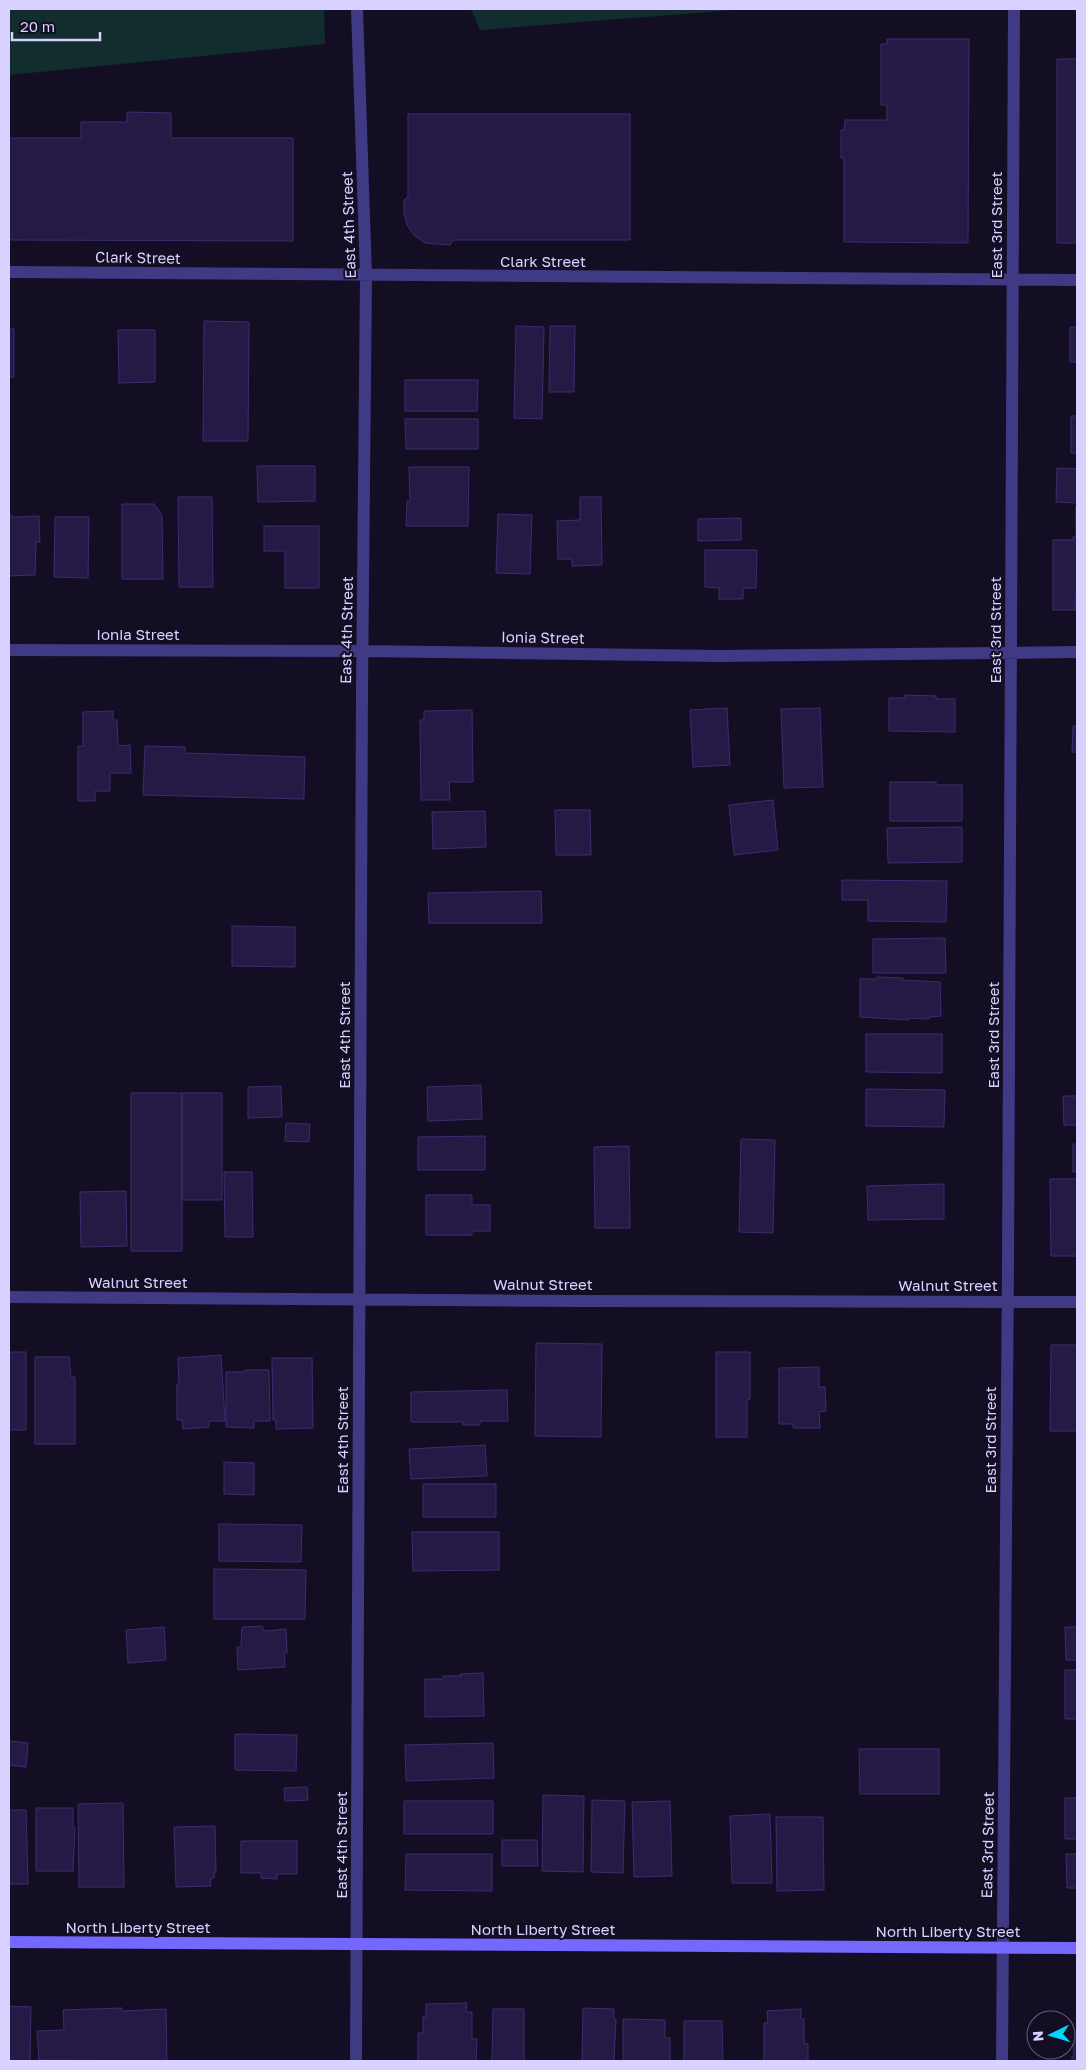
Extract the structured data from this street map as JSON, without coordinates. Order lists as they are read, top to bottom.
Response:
{
  "streets": {
    "street": [
      "East 4th Street",
      "East 3rd Street",
      "Clark Street",
      "Ionia Street",
      "Walnut Street",
      "North Liberty Street"
    ]
  },
  "crossings": [
    ["East 4th Street", "Clark Street"],
    ["East 4th Street", "Ionia Street"],
    ["East 4th Street", "Walnut Street"],
    ["East 4th Street", "North Liberty Street"],
    ["East 3rd Street", "Clark Street"],
    ["East 3rd Street", "Ionia Street"],
    ["East 3rd Street", "Walnut Street"],
    ["East 3rd Street", "North Liberty Street"]
  ],
  "scale_bar": "20 m",
  "north": "left"
}
